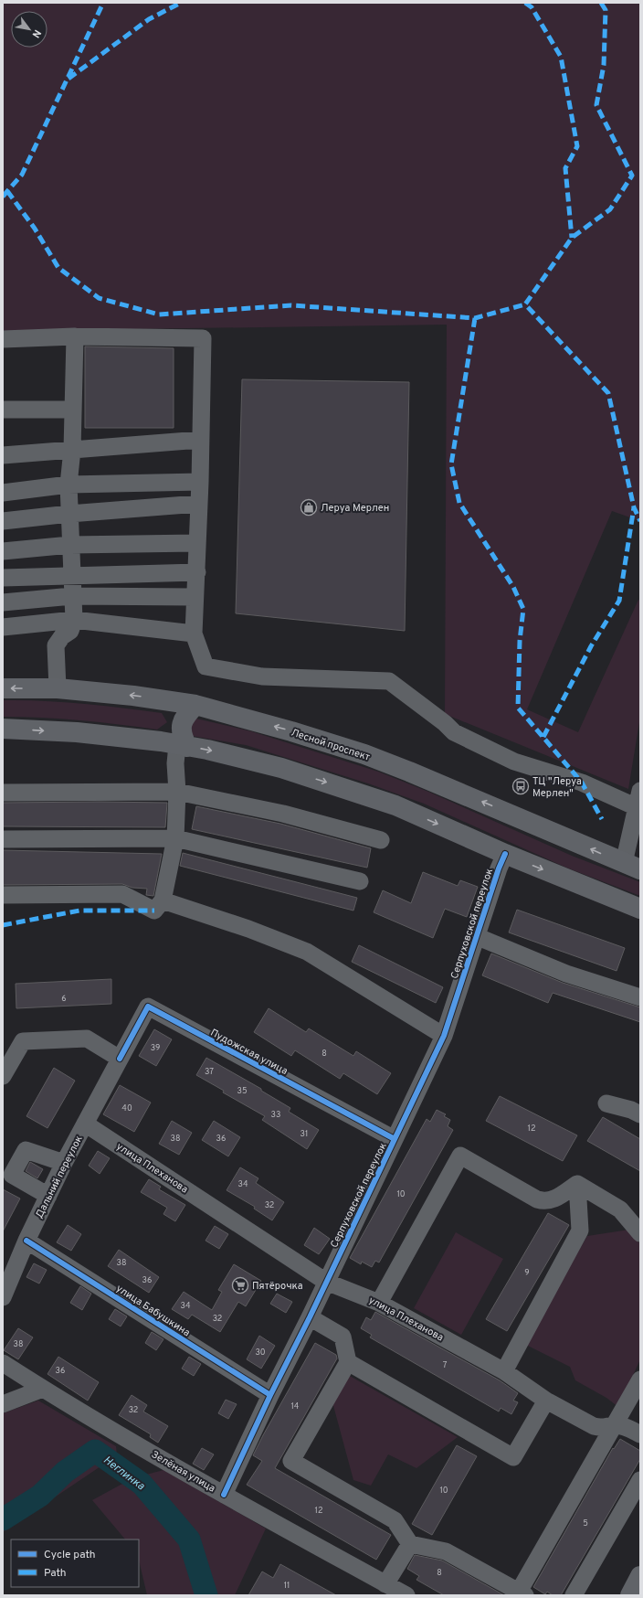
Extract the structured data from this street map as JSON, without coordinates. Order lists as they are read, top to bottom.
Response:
{
  "streets": {
    "main road": ["Лесной проспект"],
    "street": [
      "Серпуховской переулок",
      "Пудожская улица",
      "улица Плеханова",
      "Дальний переулок",
      "улица Бабушкина",
      "Зелёная улица"
    ]
  },
  "crossings": [
    ["Серпуховской переулок", "Пудожская улица"],
    ["Серпуховской переулок", "улица Плеханова"],
    ["Серпуховской переулок", "улица Бабушкина"],
    ["Серпуховской переулок", "Зелёная улица"],
    ["Пудожская улица", "Дальний переулок"],
    ["улица Плеханова", "Дальний переулок"],
    ["Дальний переулок", "улица Бабушкина"]
  ],
  "water": ["Неглинка"],
  "places": {
    "shop": ["Леруа Мерлен"],
    "bus stop": ["ТЦ \"Леруа Мерлен\""],
    "supermarket": ["Пятёрочка"]
  },
  "house_numbers": [
    "6",
    "39",
    "8",
    "37",
    "35",
    "40",
    "33",
    "12",
    "31",
    "38",
    "36",
    "34",
    "10",
    "32",
    "38",
    "9",
    "36",
    "34",
    "32",
    "38",
    "30",
    "7",
    "36",
    "14",
    "32",
    "10",
    "12",
    "5",
    "8",
    "11"
  ],
  "legend": ["Cycle path", "Path"],
  "north": "bottom right"
}
